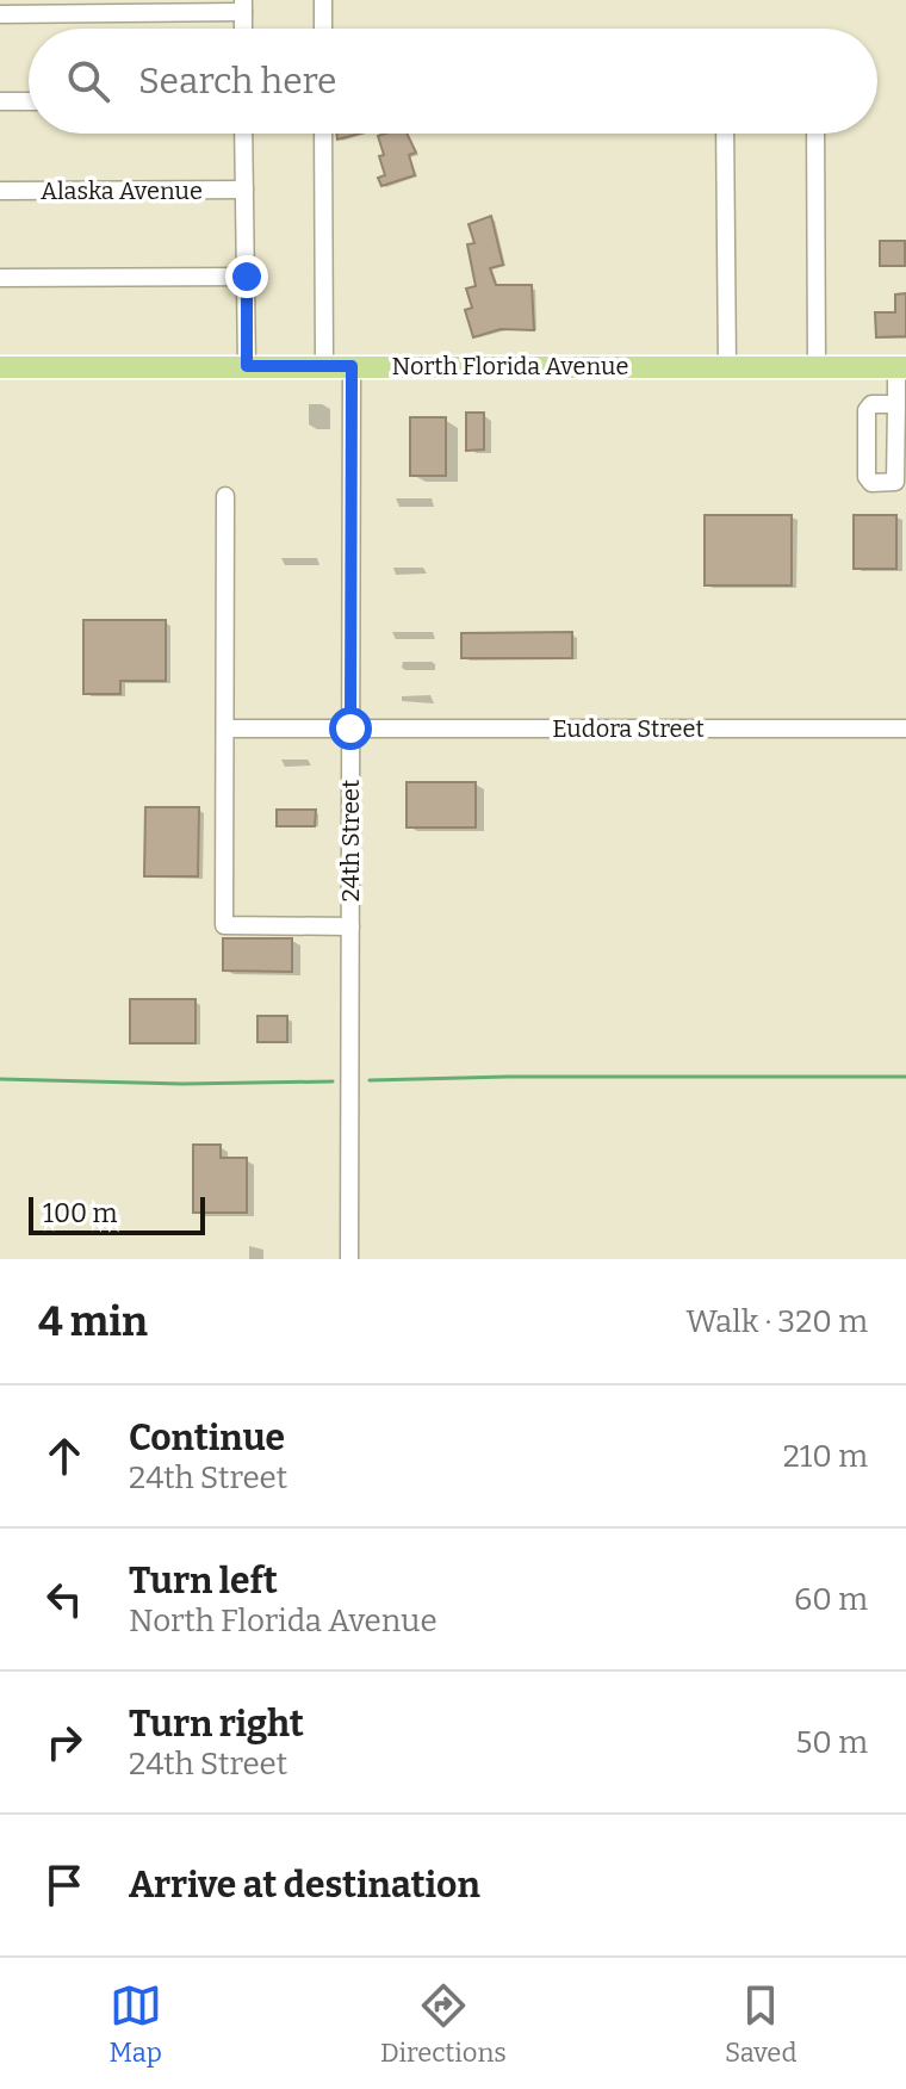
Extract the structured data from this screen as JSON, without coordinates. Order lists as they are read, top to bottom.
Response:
{
  "streets": {
    "main road": ["North Florida Avenue"],
    "street": ["Alaska Avenue", "Eudora Street", "24th Street"]
  },
  "crossings": [
    ["North Florida Avenue", "24th Street"],
    ["Eudora Street", "24th Street"]
  ],
  "scale_bar": "100 m",
  "page": {
    "search": "Search here",
    "scale": "100 m",
    "heading": ["4 min", "Walk · 320 m"],
    "list": [
      ["Continue", "24th Street", "210 m"],
      ["Turn left", "North Florida Avenue", "60 m"],
      ["Turn right", "24th Street", "50 m"],
      "Arrive at destination"
    ],
    "nav": ["Map", "Directions", "Saved"]
  }
}
